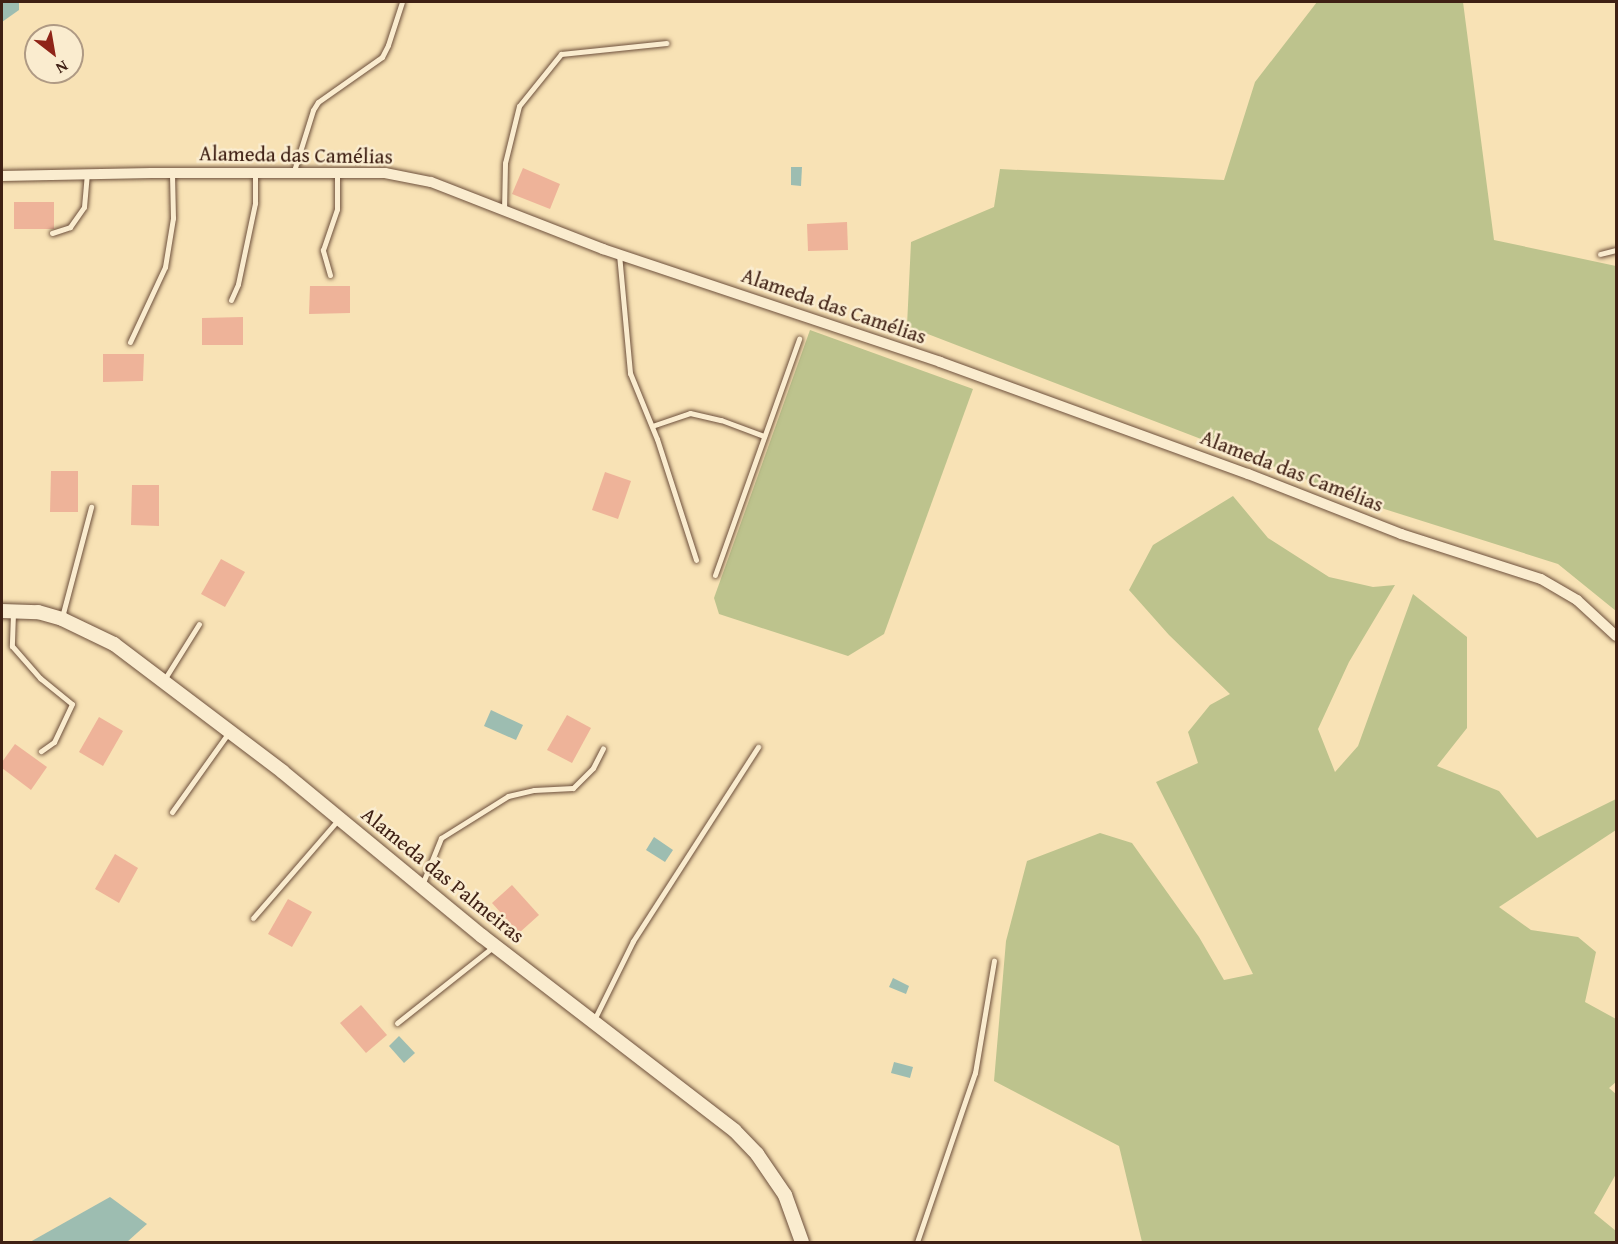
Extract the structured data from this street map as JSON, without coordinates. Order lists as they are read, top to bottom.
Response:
{
  "streets": {
    "street": ["Alameda das Camélias", "Alameda das Palmeiras"]
  },
  "north": "bottom right"
}
